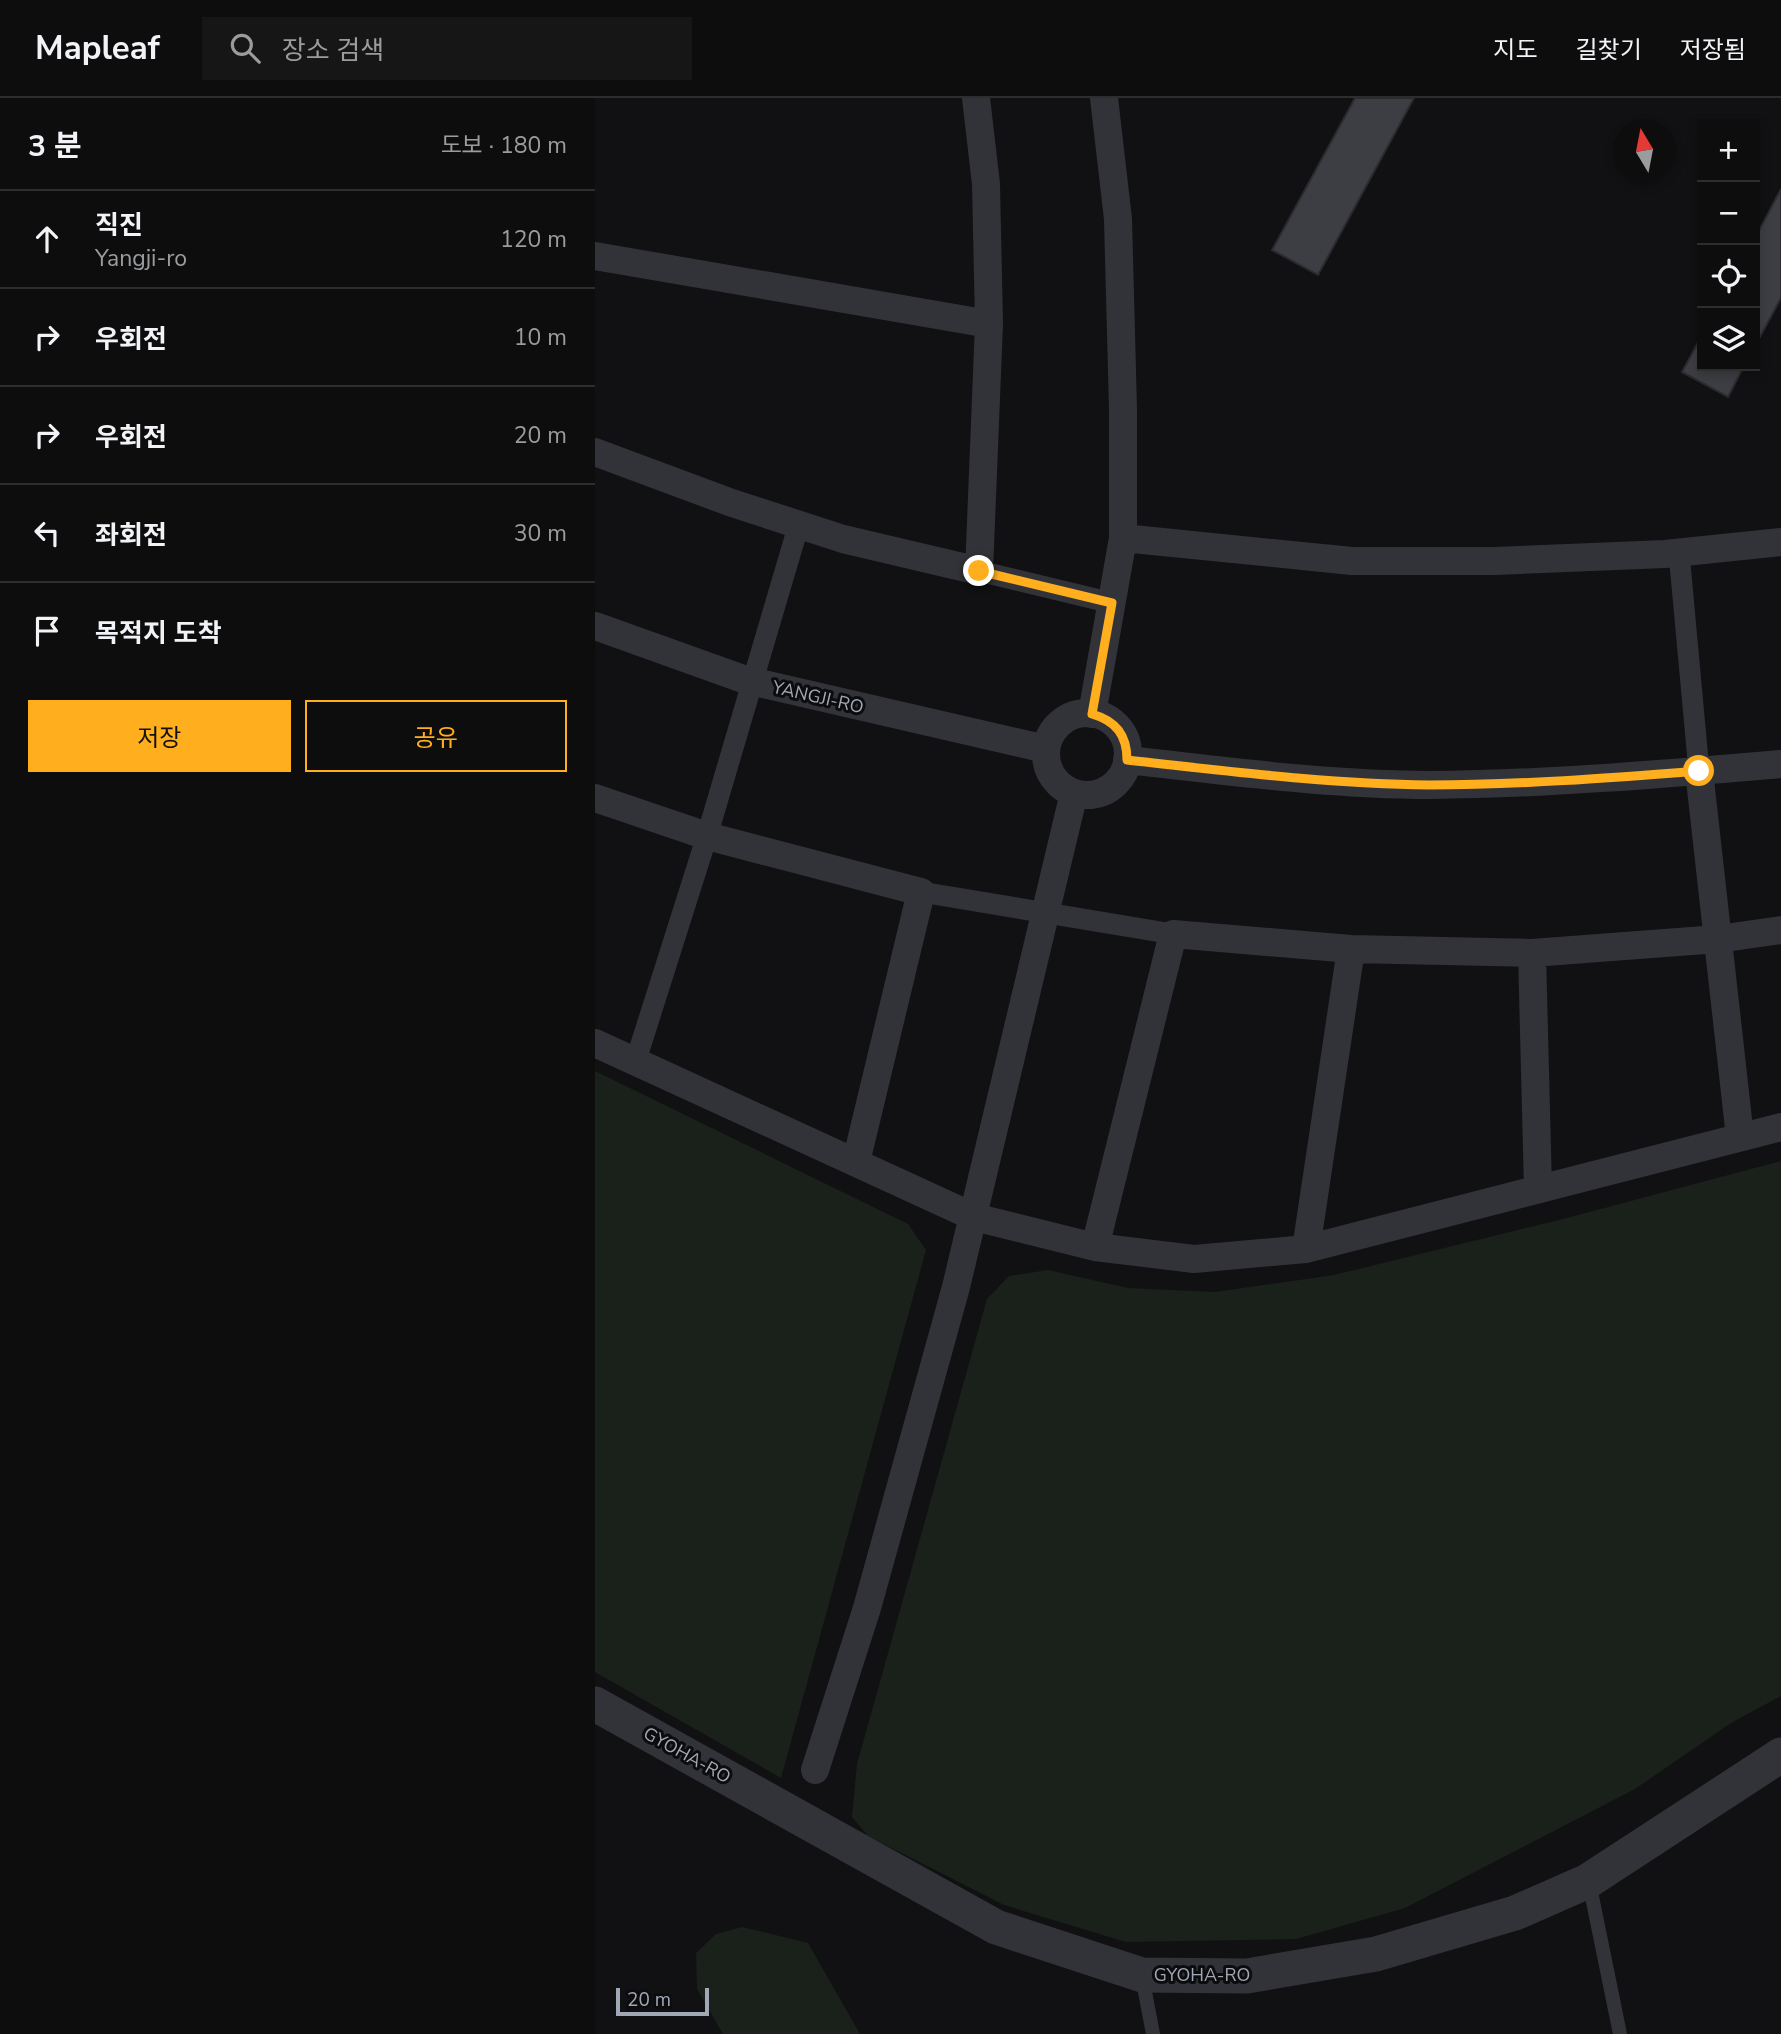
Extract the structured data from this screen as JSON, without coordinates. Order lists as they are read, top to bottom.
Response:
{
  "streets": {
    "street": ["YANGJI-RO", "GYOHA-RO"]
  },
  "scale_bar": "20 m",
  "north": "top",
  "page": {
    "header": "Mapleaf",
    "search": "장소 검색",
    "nav": ["지도", "길찾기", "저장됨"],
    "heading": ["3 분", "도보 · 180 m"],
    "map_buttons": ["+", "−"],
    "list": [
      ["직진", "Yangji-ro", "120 m"],
      ["우회전", "10 m"],
      ["우회전", "20 m"],
      ["좌회전", "30 m"],
      "목적지 도착"
    ],
    "buttons": ["저장", "공유"],
    "scale": "20 m"
  }
}
